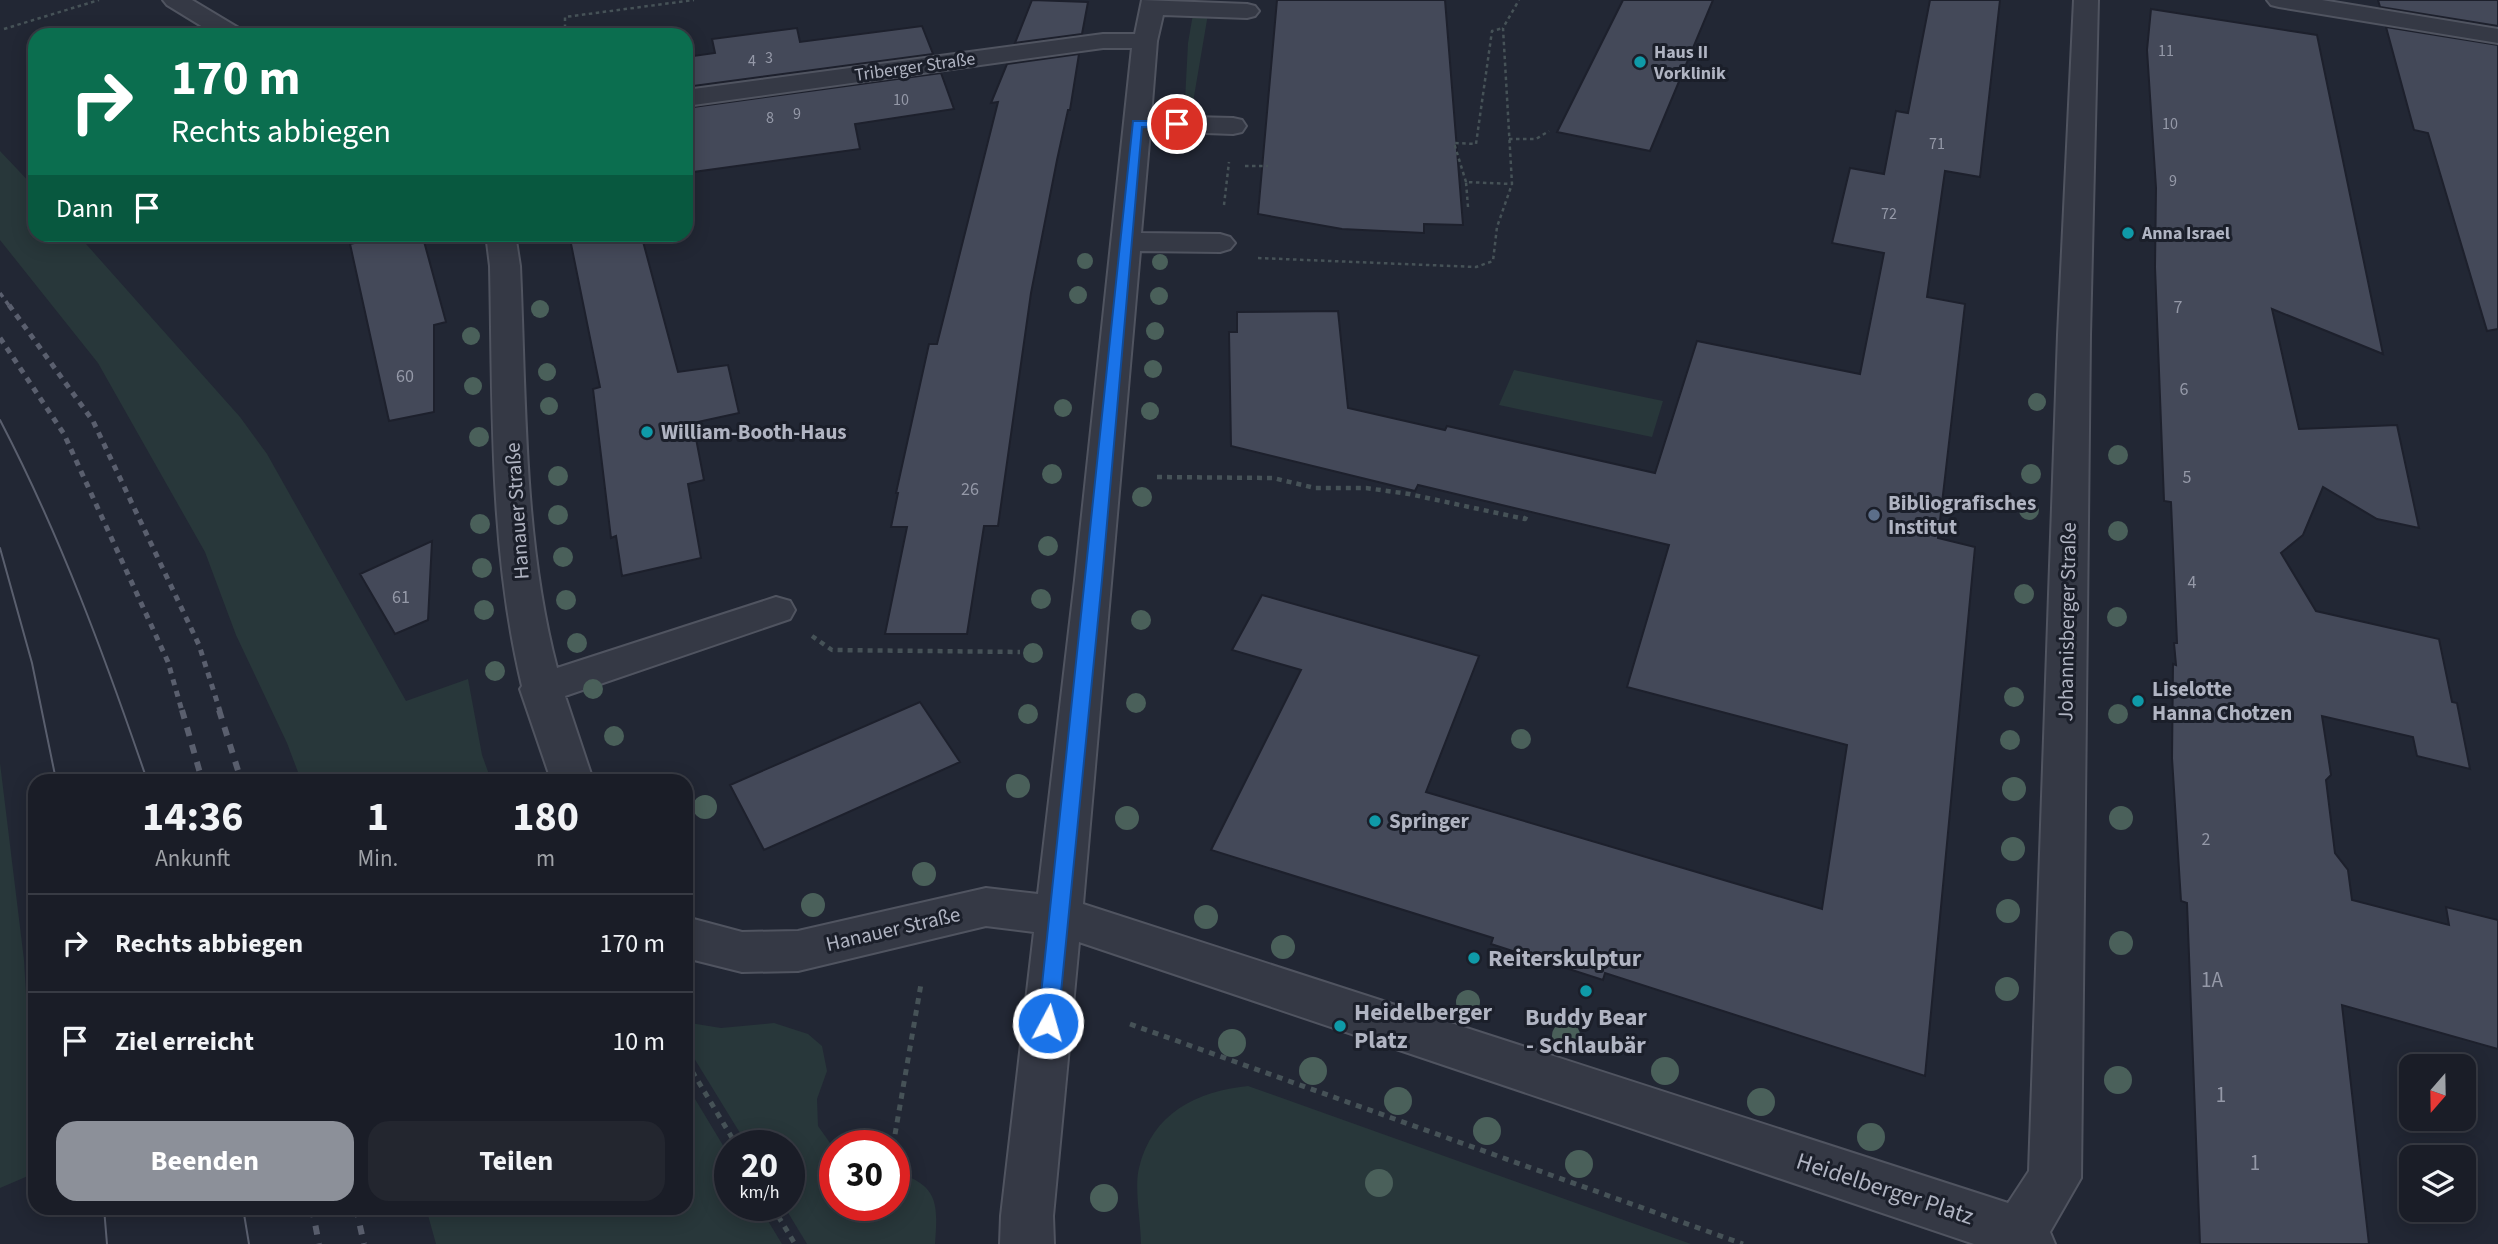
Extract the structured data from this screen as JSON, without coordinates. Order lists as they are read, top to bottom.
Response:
{
  "streets": {
    "street": [
      "Triberger Straße",
      "Hanauer Straße",
      "Johannisberger Straße",
      "Heidelberger Platz"
    ]
  },
  "crossings": [
    ["Hanauer Straße", "Heidelberger Platz"],
    ["Johannisberger Straße", "Heidelberger Platz"]
  ],
  "places": [
    "Haus II Vorklinik",
    "Anna Israel",
    "William-Booth-Haus",
    "Bibliografisches Institut",
    "Liselotte Hanna Chotzen",
    "Springer",
    "Reiterskulptur",
    "Buddy Bear - Schlaubär",
    "Heidelberger Platz"
  ],
  "house_numbers": [
    "11",
    "3",
    "4",
    "10",
    "9",
    "8",
    "10",
    "71",
    "9",
    "72",
    "7",
    "60",
    "6",
    "5",
    "26",
    "4",
    "61",
    "2",
    "1A",
    "1",
    "1"
  ],
  "north": "bottom",
  "page": {
    "turn": ["170 m", "Rechts abbiegen"],
    "then": "Dann",
    "eta": [
      "14:36",
      "Ankunft",
      "1",
      "Min.",
      "180",
      "m"
    ],
    "list": [
      {
        "name": "Rechts abbiegen",
        "value": "170 m"
      },
      {
        "name": "Ziel erreicht",
        "value": "10 m"
      }
    ],
    "buttons": ["Beenden", "Teilen"],
    "speed": "20 km/h",
    "limit": "30"
  }
}
